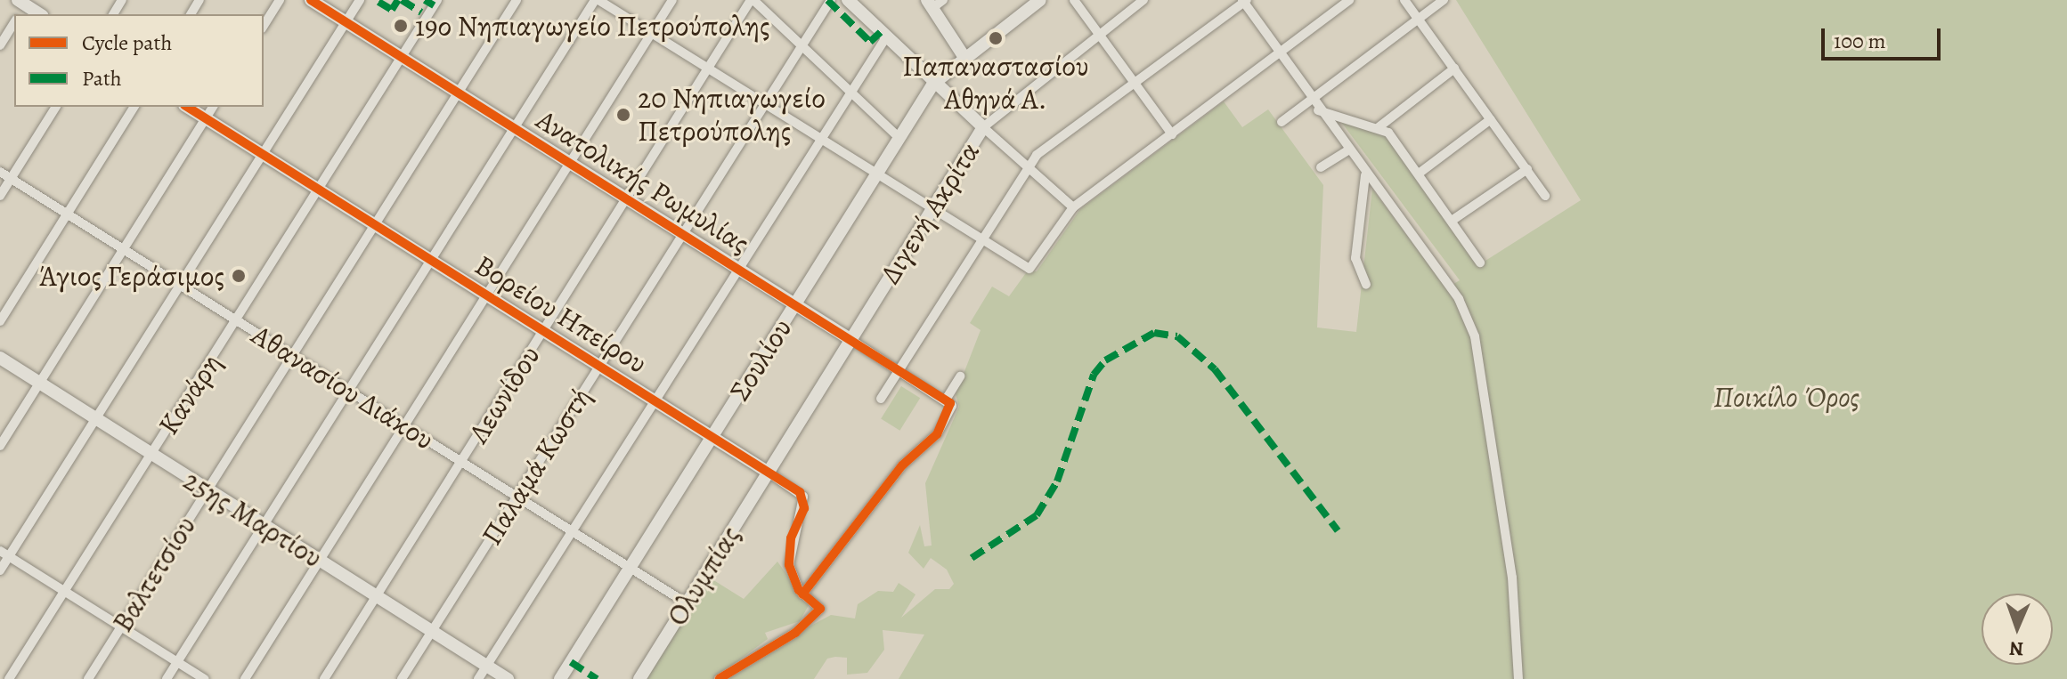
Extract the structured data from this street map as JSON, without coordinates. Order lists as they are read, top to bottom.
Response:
{
  "streets": {
    "street": [
      "Ανατολικής Ρωμυλίας",
      "Διγενή Ακρίτα",
      "Βορείου Ηπείρου",
      "Σουλίου",
      "Αθανασίου Διάκου",
      "Κανάρη",
      "Λεωνίδου",
      "Παλαμά Κωστή",
      "25ης Μαρτίου",
      "Βαλτετσίου",
      "Ολυμπίας"
    ]
  },
  "crossings": [
    ["Ανατολικής Ρωμυλίας", "Διγενή Ακρίτα"],
    ["Ανατολικής Ρωμυλίας", "Σουλίου"],
    ["Ανατολικής Ρωμυλίας", "Κανάρη"],
    ["Ανατολικής Ρωμυλίας", "Λεωνίδου"],
    ["Ανατολικής Ρωμυλίας", "Παλαμά Κωστή"],
    ["Ανατολικής Ρωμυλίας", "Βαλτετσίου"],
    ["Διγενή Ακρίτα", "Βορείου Ηπείρου"],
    ["Διγενή Ακρίτα", "Ολυμπίας"],
    ["Βορείου Ηπείρου", "Σουλίου"],
    ["Βορείου Ηπείρου", "Κανάρη"],
    ["Βορείου Ηπείρου", "Λεωνίδου"],
    ["Βορείου Ηπείρου", "Παλαμά Κωστή"],
    ["Βορείου Ηπείρου", "Βαλτετσίου"],
    ["Βορείου Ηπείρου", "Ολυμπίας"],
    ["Σουλίου", "Αθανασίου Διάκου"],
    ["Αθανασίου Διάκου", "Κανάρη"],
    ["Αθανασίου Διάκου", "Λεωνίδου"],
    ["Αθανασίου Διάκου", "Παλαμά Κωστή"],
    ["Αθανασίου Διάκου", "Βαλτετσίου"],
    ["Αθανασίου Διάκου", "Ολυμπίας"],
    ["Κανάρη", "25ης Μαρτίου"],
    ["Λεωνίδου", "25ης Μαρτίου"],
    ["Παλαμά Κωστή", "25ης Μαρτίου"],
    ["25ης Μαρτίου", "Βαλτετσίου"]
  ],
  "parks": ["Ποικίλο Όρος"],
  "places": [
    "19ο Νηπιαγωγείο Πετρούπολης",
    "Παπαναστασίου Αθηνά Α.",
    "20 Νηπιαγωγείο Πετρούπολης",
    "Άγιος Γεράσιμος"
  ],
  "legend": ["Cycle path", "Path"],
  "scale_bar": "100 m",
  "north": "bottom"
}
